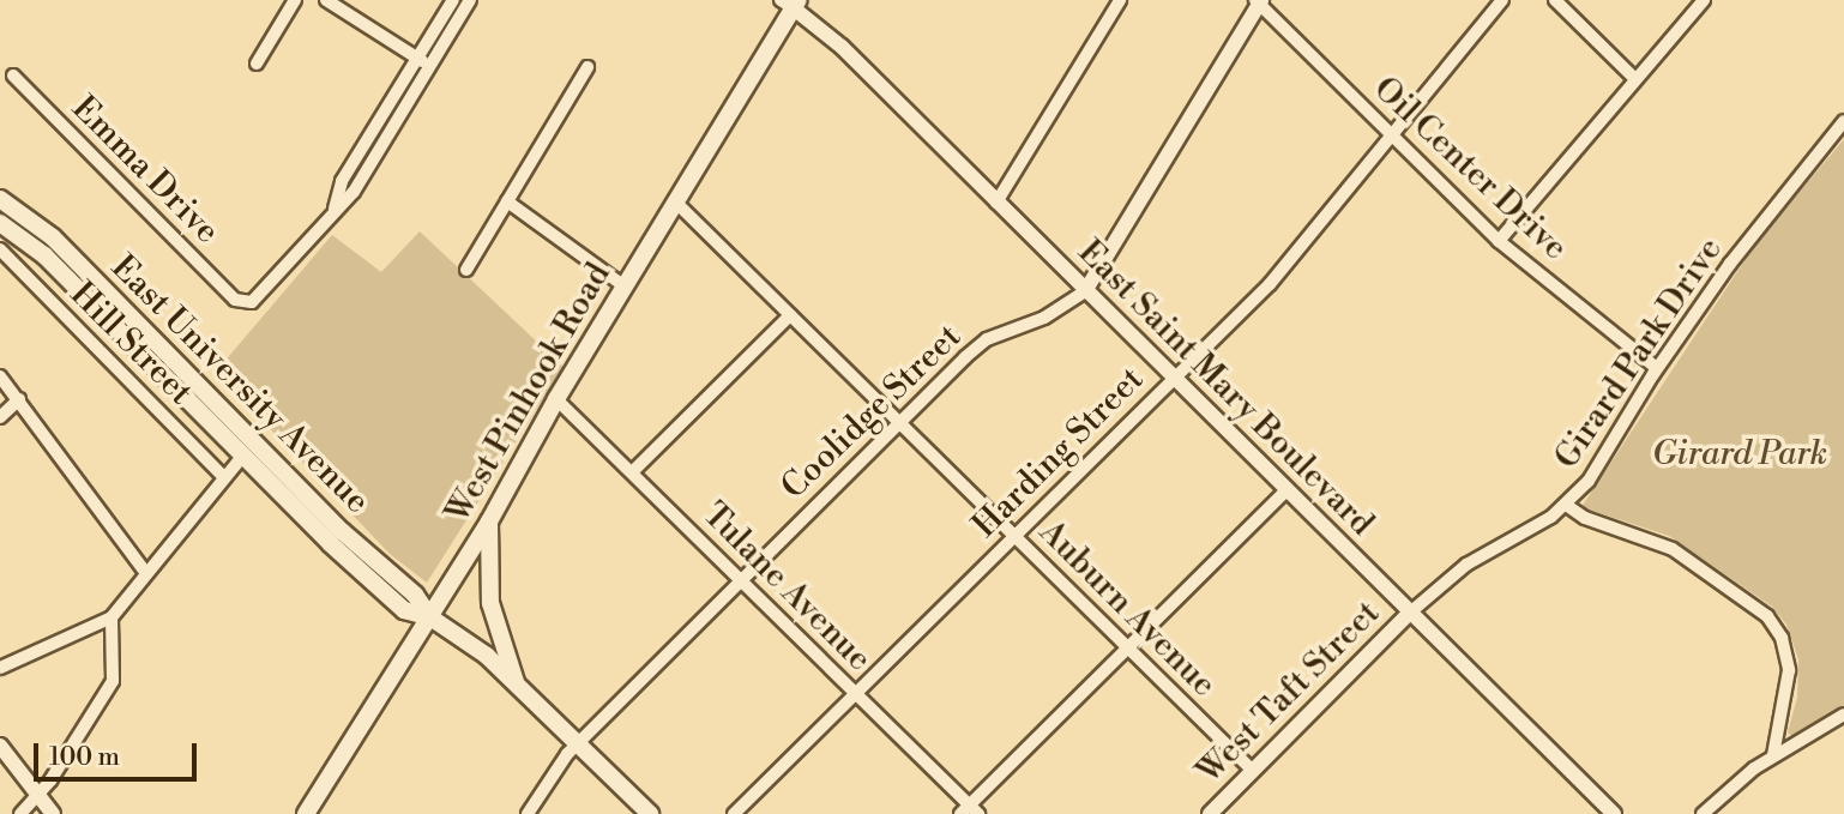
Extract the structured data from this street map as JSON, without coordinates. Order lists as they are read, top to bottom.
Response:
{
  "streets": {
    "main road": ["East University Avenue", "West Pinhook Road"],
    "street": [
      "Oil Center Drive",
      "Emma Drive",
      "Hill Street",
      "Girard Park Drive",
      "East Saint Mary Boulevard",
      "Coolidge Street",
      "Harding Street",
      "Tulane Avenue",
      "Auburn Avenue",
      "West Taft Street"
    ]
  },
  "crossings": [
    ["Oil Center Drive", "Girard Park Drive"],
    ["Oil Center Drive", "Coolidge Street"],
    ["Oil Center Drive", "Harding Street"],
    ["Girard Park Drive", "East Saint Mary Boulevard"],
    ["Girard Park Drive", "West Taft Street"],
    ["East University Avenue", "West Pinhook Road"],
    ["East University Avenue", "Coolidge Street"],
    ["East Saint Mary Boulevard", "West Pinhook Road"],
    ["East Saint Mary Boulevard", "Coolidge Street"],
    ["East Saint Mary Boulevard", "Harding Street"],
    ["East Saint Mary Boulevard", "West Taft Street"],
    ["West Pinhook Road", "Tulane Avenue"],
    ["West Pinhook Road", "Auburn Avenue"],
    ["Coolidge Street", "Tulane Avenue"],
    ["Coolidge Street", "Auburn Avenue"],
    ["Harding Street", "Tulane Avenue"],
    ["Harding Street", "Auburn Avenue"],
    ["Auburn Avenue", "West Taft Street"]
  ],
  "parks": ["Girard Park"],
  "scale_bar": "100 m"
}
